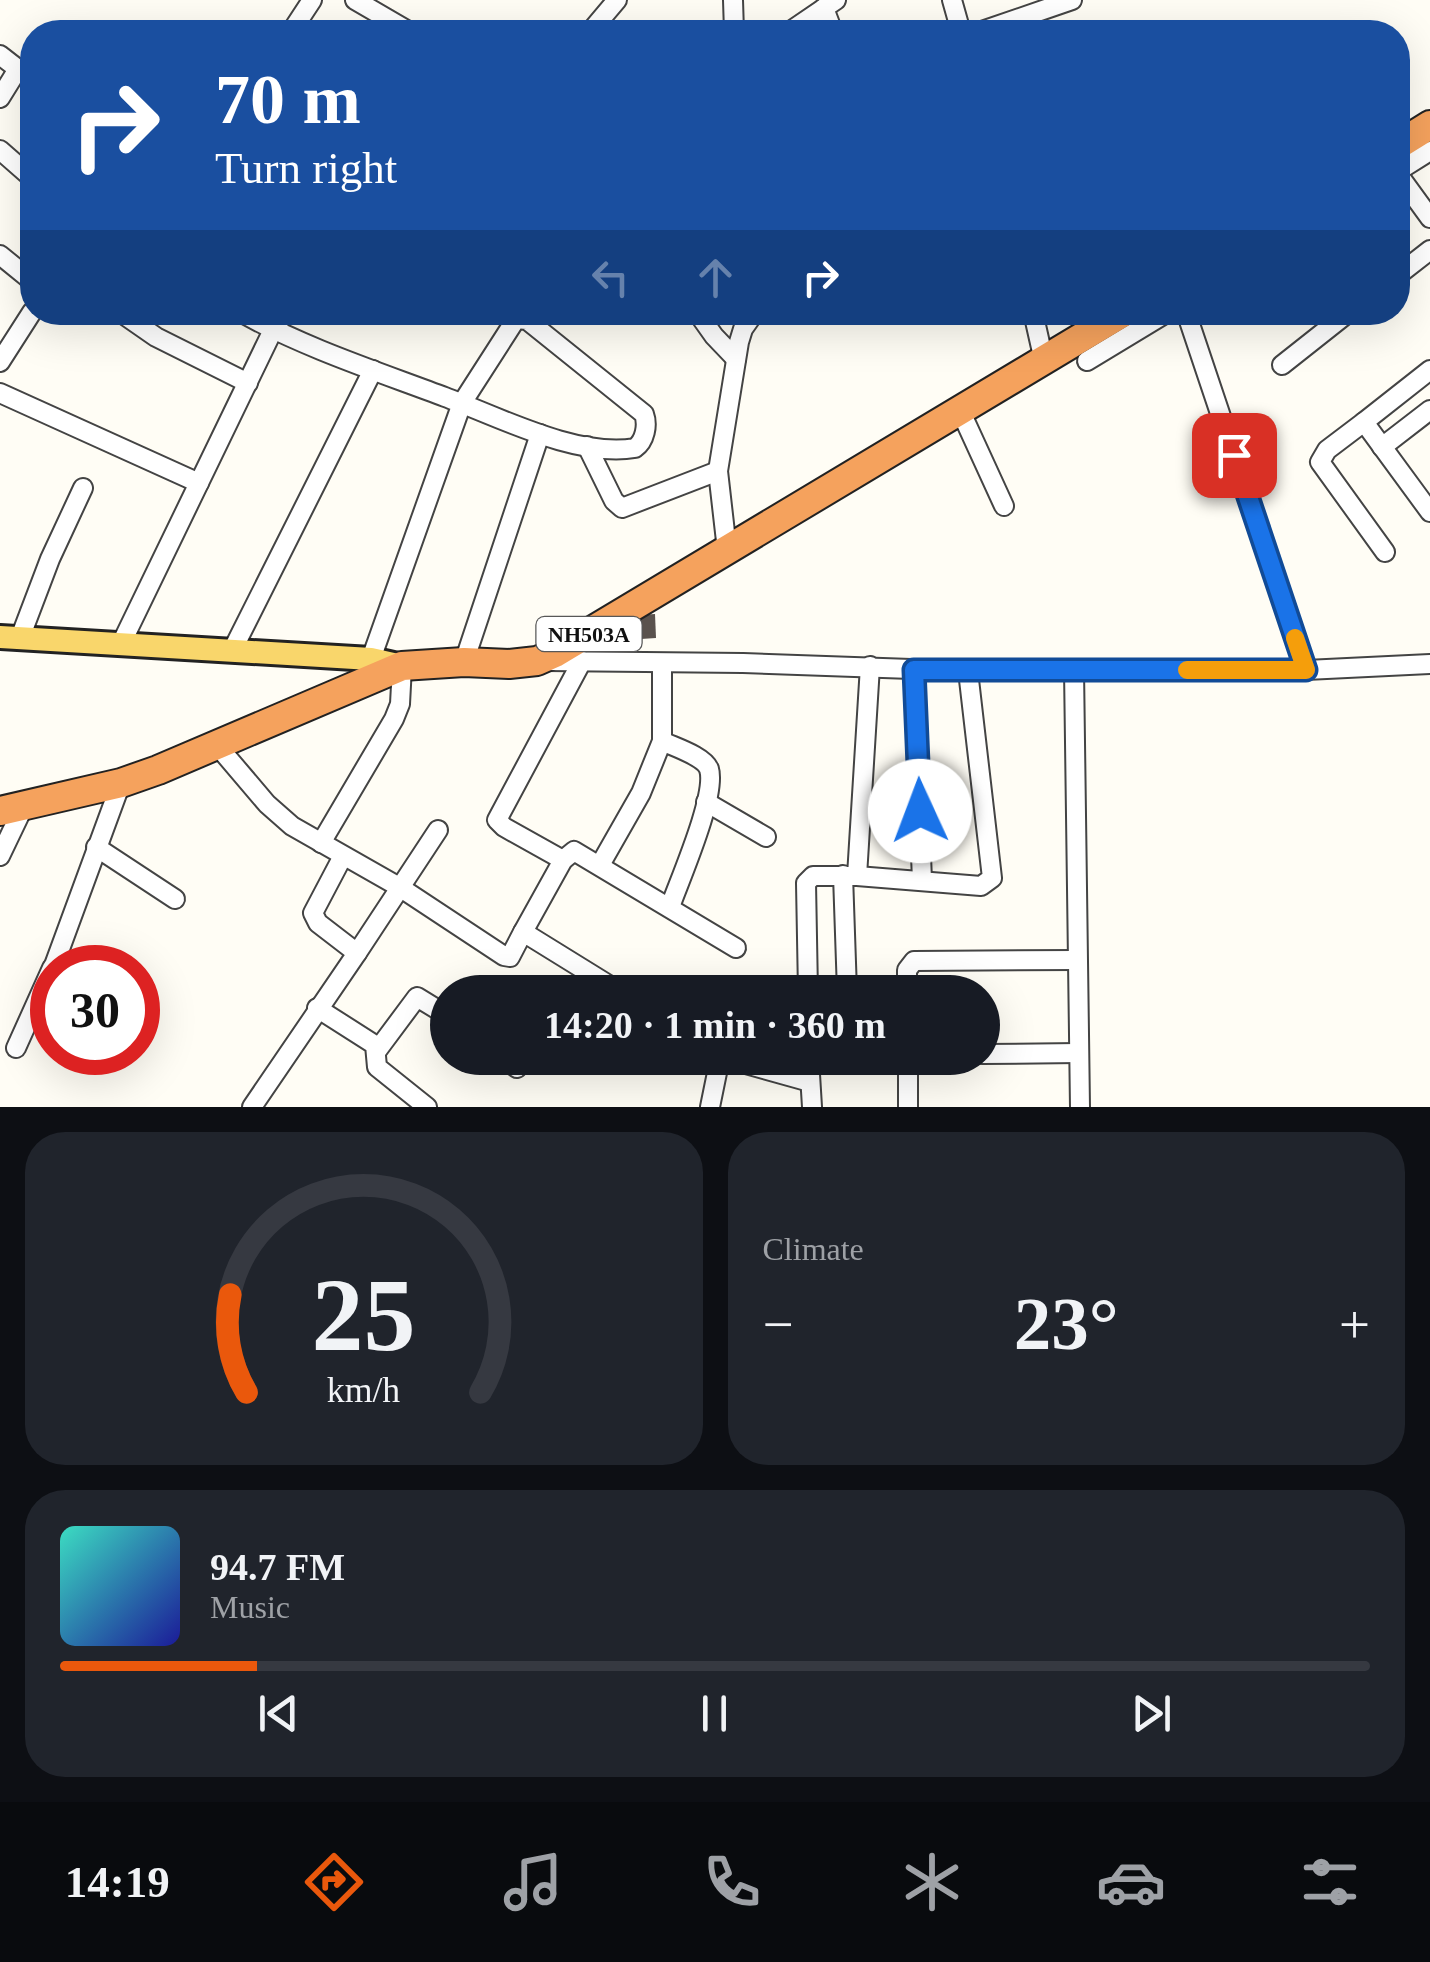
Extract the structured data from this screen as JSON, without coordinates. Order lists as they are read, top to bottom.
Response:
{
  "streets": {
    "highway": ["NH503A"]
  },
  "page": {
    "turn": ["70 m", "Turn right"],
    "limit": "30",
    "trip": "14:20 · 1 min · 360 m",
    "tile": "Climate",
    "heat": ["−", "23°", "+"],
    "song": ["94.7 FM", "Music"],
    "tabs": "14:19",
    "gauge": ["25", "km/h"]
  }
}
